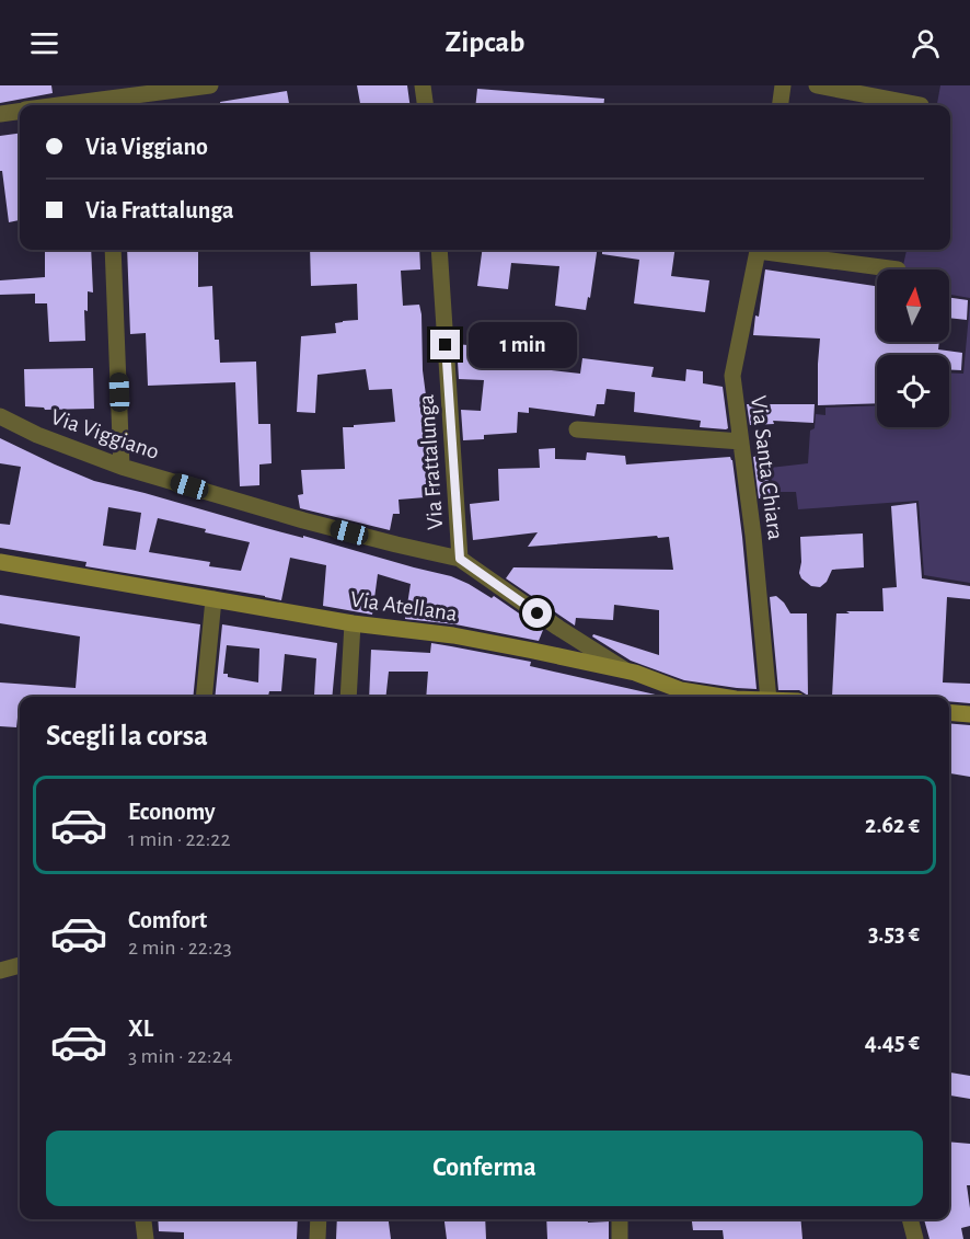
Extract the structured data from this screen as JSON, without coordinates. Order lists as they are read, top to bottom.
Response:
{
  "streets": {
    "main road": ["Via Atellana"],
    "street": ["Via Viggiano", "Via Frattalunga", "Via Santa Chiara"]
  },
  "crossings": [
    ["Via Viggiano", "Via Frattalunga"],
    ["Via Viggiano", "Via Atellana"]
  ],
  "north": "top",
  "page": {
    "header": "Zipcab",
    "banner": ["Via Viggiano", "Via Frattalunga"],
    "bubble": "1 min",
    "heading": "Scegli la corsa",
    "list": [
      {
        "name": "Economy",
        "note": "1 min · 22:22",
        "value": "2.62 €"
      },
      {
        "name": "Comfort",
        "note": "2 min · 22:23",
        "value": "3.53 €"
      },
      {
        "name": "XL",
        "note": "3 min · 22:24",
        "value": "4.45 €"
      }
    ],
    "buttons": "Conferma"
  }
}
